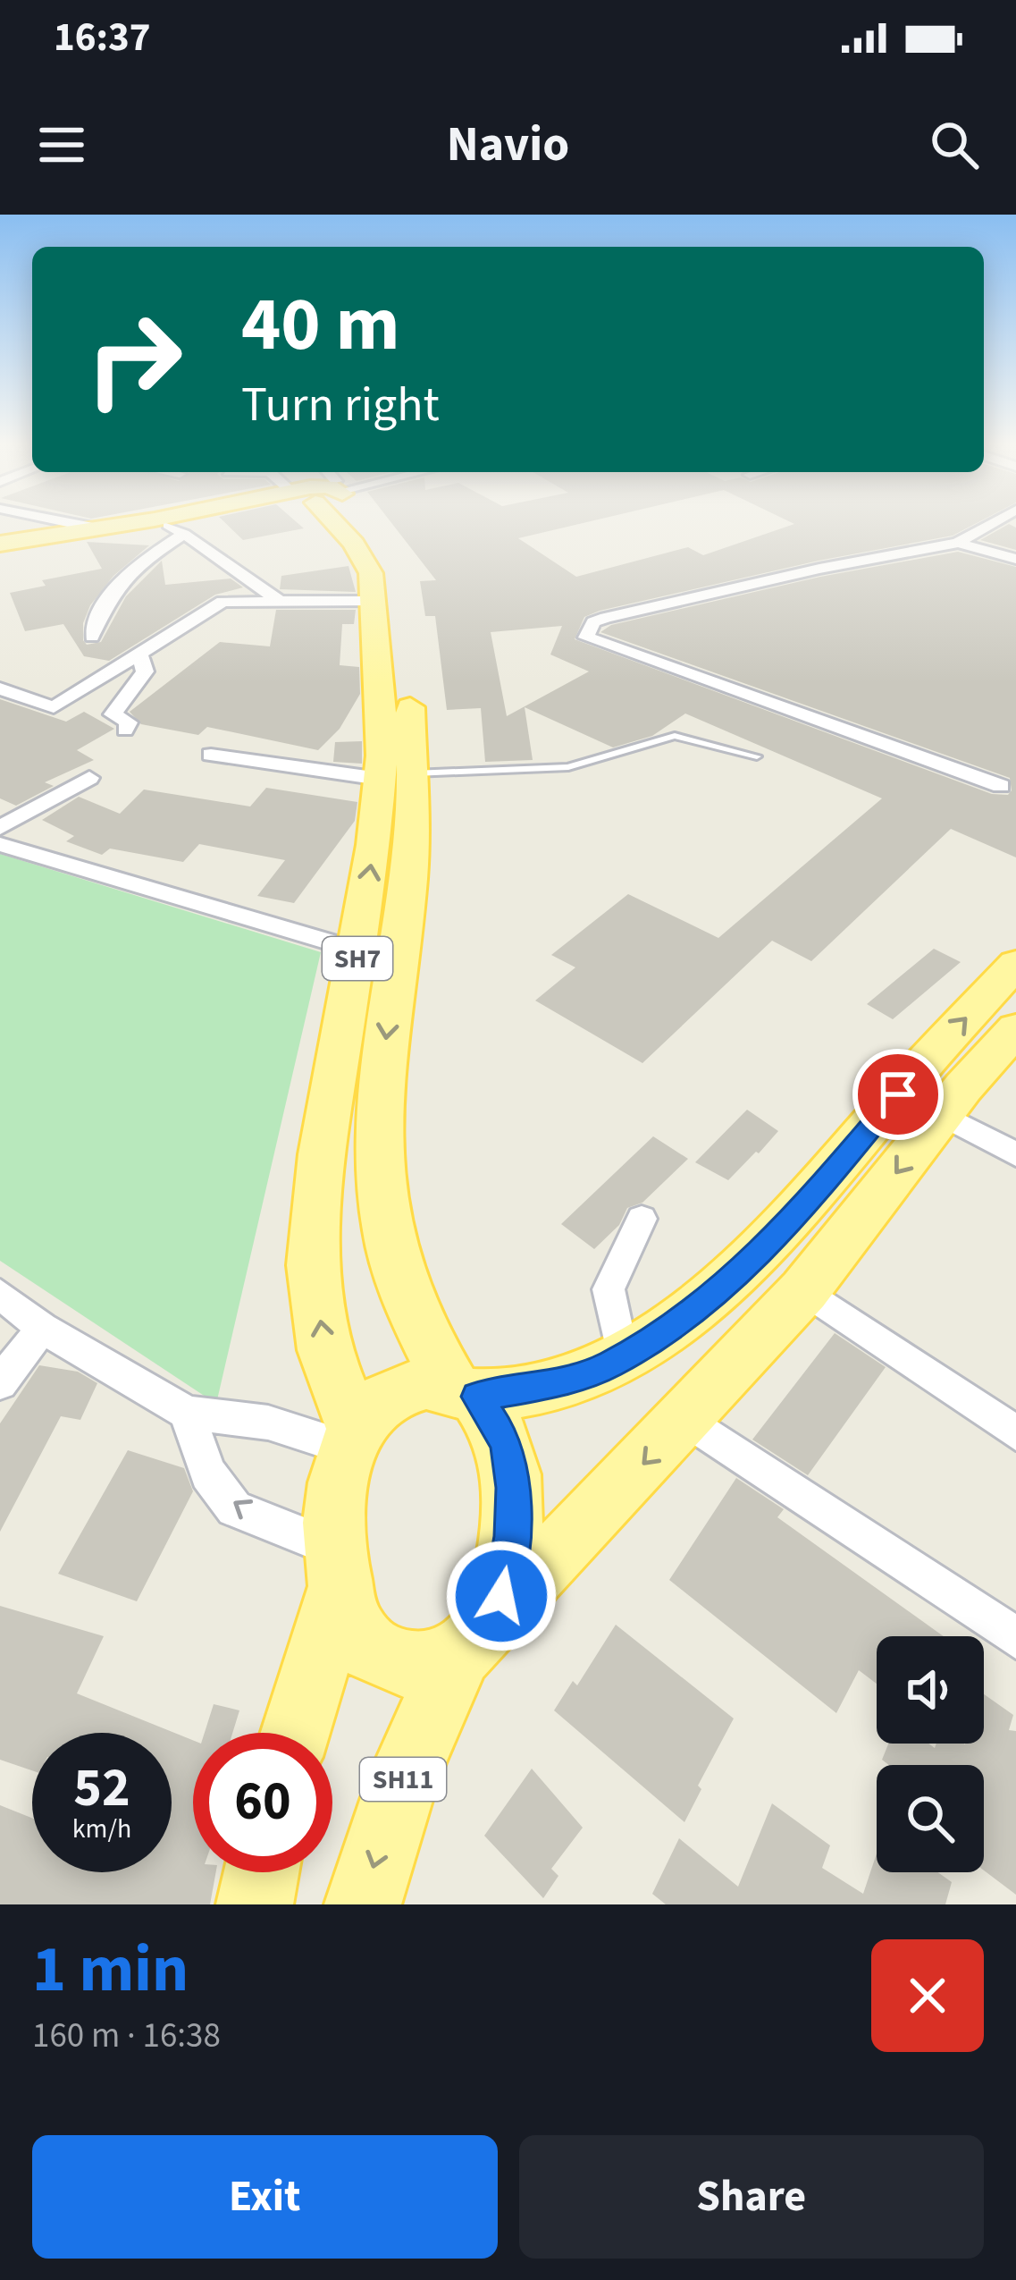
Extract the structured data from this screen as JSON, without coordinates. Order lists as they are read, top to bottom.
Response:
{
  "streets": {
    "main road": ["SH7", "SH11"]
  },
  "crossings": [
    ["SH7", "SH11"]
  ],
  "page": {
    "status": "16:37",
    "header": "Navio",
    "turn": ["40 m", "Turn right"],
    "speed": "52 km/h",
    "limit": "60",
    "heading": ["1 min", "160 m · 16:38"],
    "buttons": ["Exit", "Share"]
  }
}
